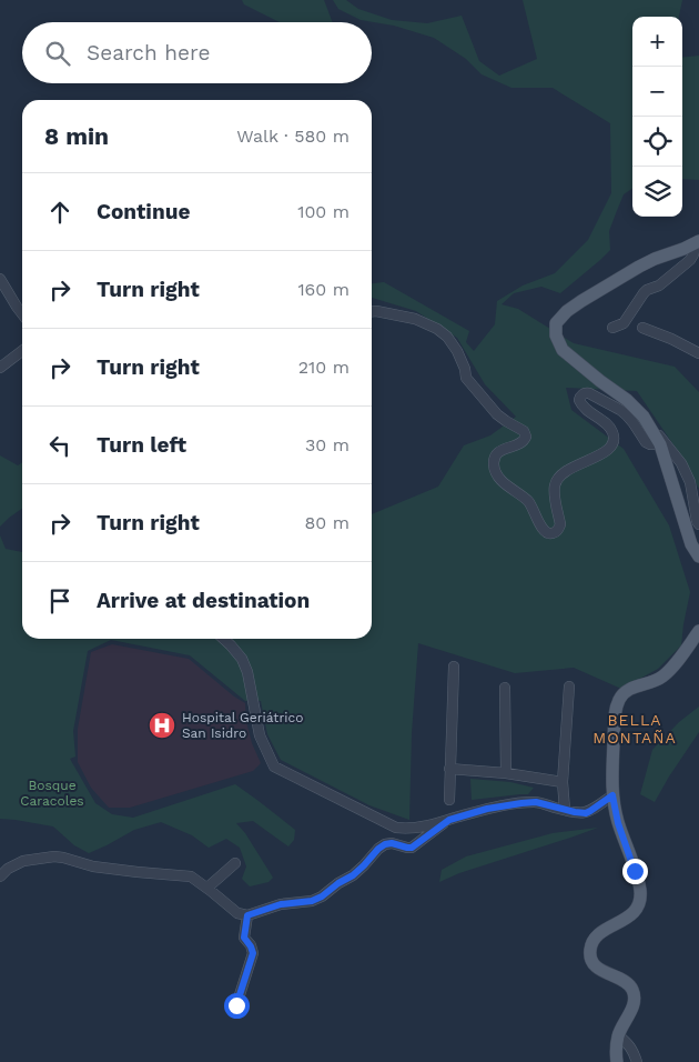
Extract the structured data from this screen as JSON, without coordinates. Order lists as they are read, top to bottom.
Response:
{
  "districts": ["BELLA MONTAÑA"],
  "parks": ["Bosque Caracoles"],
  "places": {
    "hospital": ["Hospital Geriátrico San Isidro"]
  },
  "page": {
    "map_buttons": ["+", "−"],
    "search": "Search here",
    "heading": ["8 min", "Walk · 580 m"],
    "list": [
      ["Continue", "100 m"],
      ["Turn right", "160 m"],
      ["Turn right", "210 m"],
      ["Turn left", "30 m"],
      ["Turn right", "80 m"],
      "Arrive at destination"
    ]
  }
}
